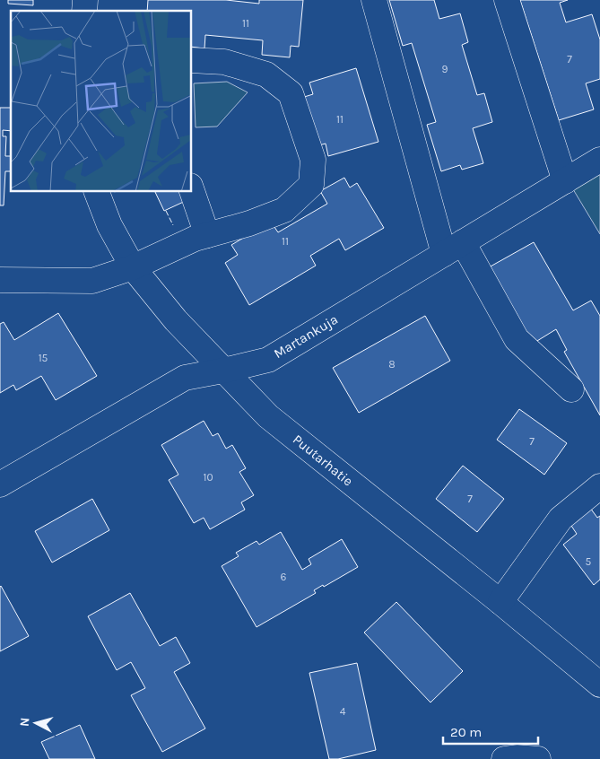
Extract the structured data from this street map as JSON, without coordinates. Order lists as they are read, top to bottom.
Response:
{
  "streets": {
    "street": ["Martankuja", "Puutarhatie"]
  },
  "crossings": [
    ["Martankuja", "Puutarhatie"]
  ],
  "house_numbers": [
    "11",
    "7",
    "9",
    "11",
    "11",
    "15",
    "8",
    "7",
    "10",
    "7",
    "5",
    "6",
    "4"
  ],
  "scale_bar": "20 m",
  "north": "left"
}
